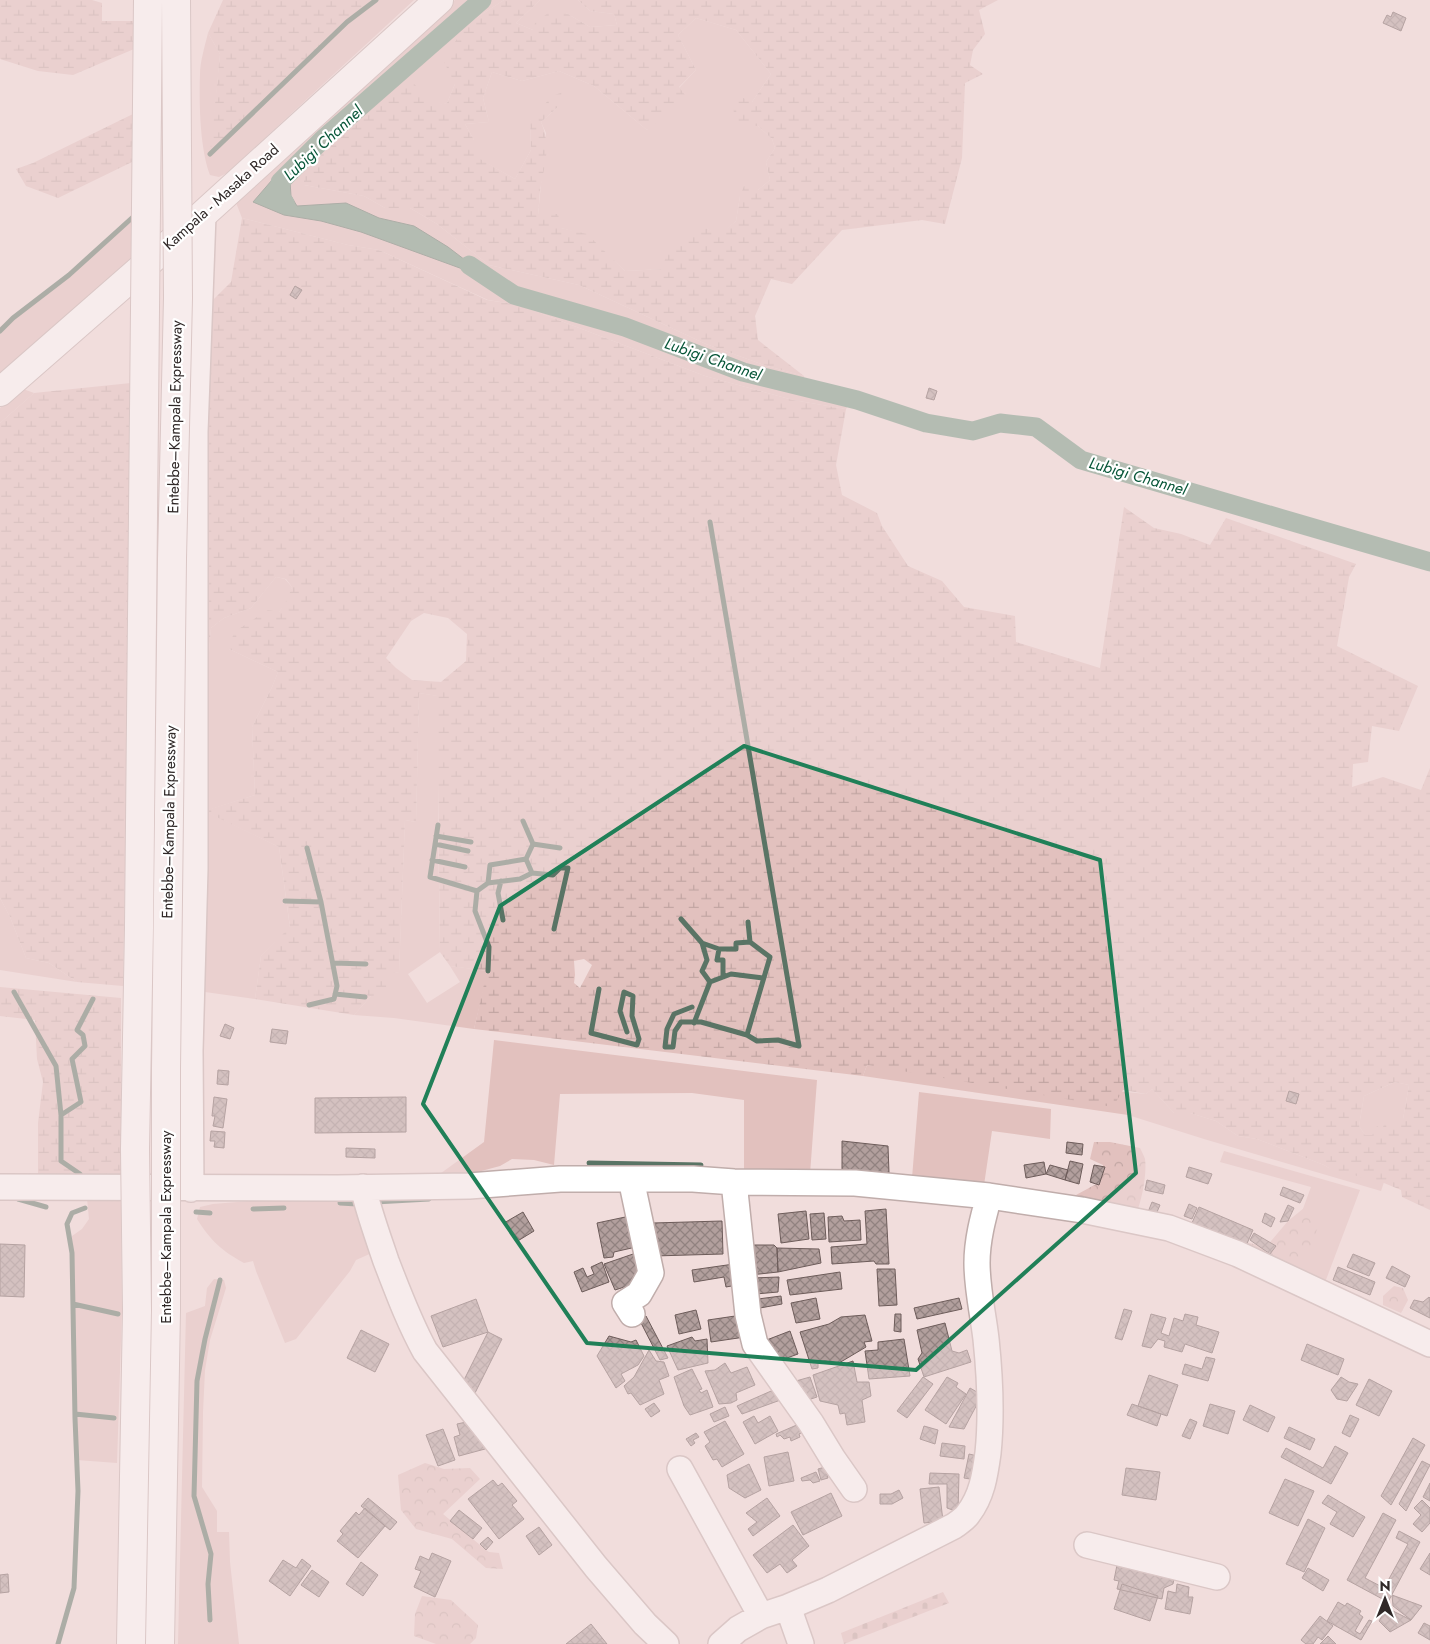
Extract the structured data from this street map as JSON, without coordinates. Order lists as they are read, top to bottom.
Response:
{
  "streets": {
    "highway": ["Kampala - Masaka Road", "Entebbe–Kampala Expressway"]
  },
  "water": ["Lubigi Channel"],
  "north": "top"
}
